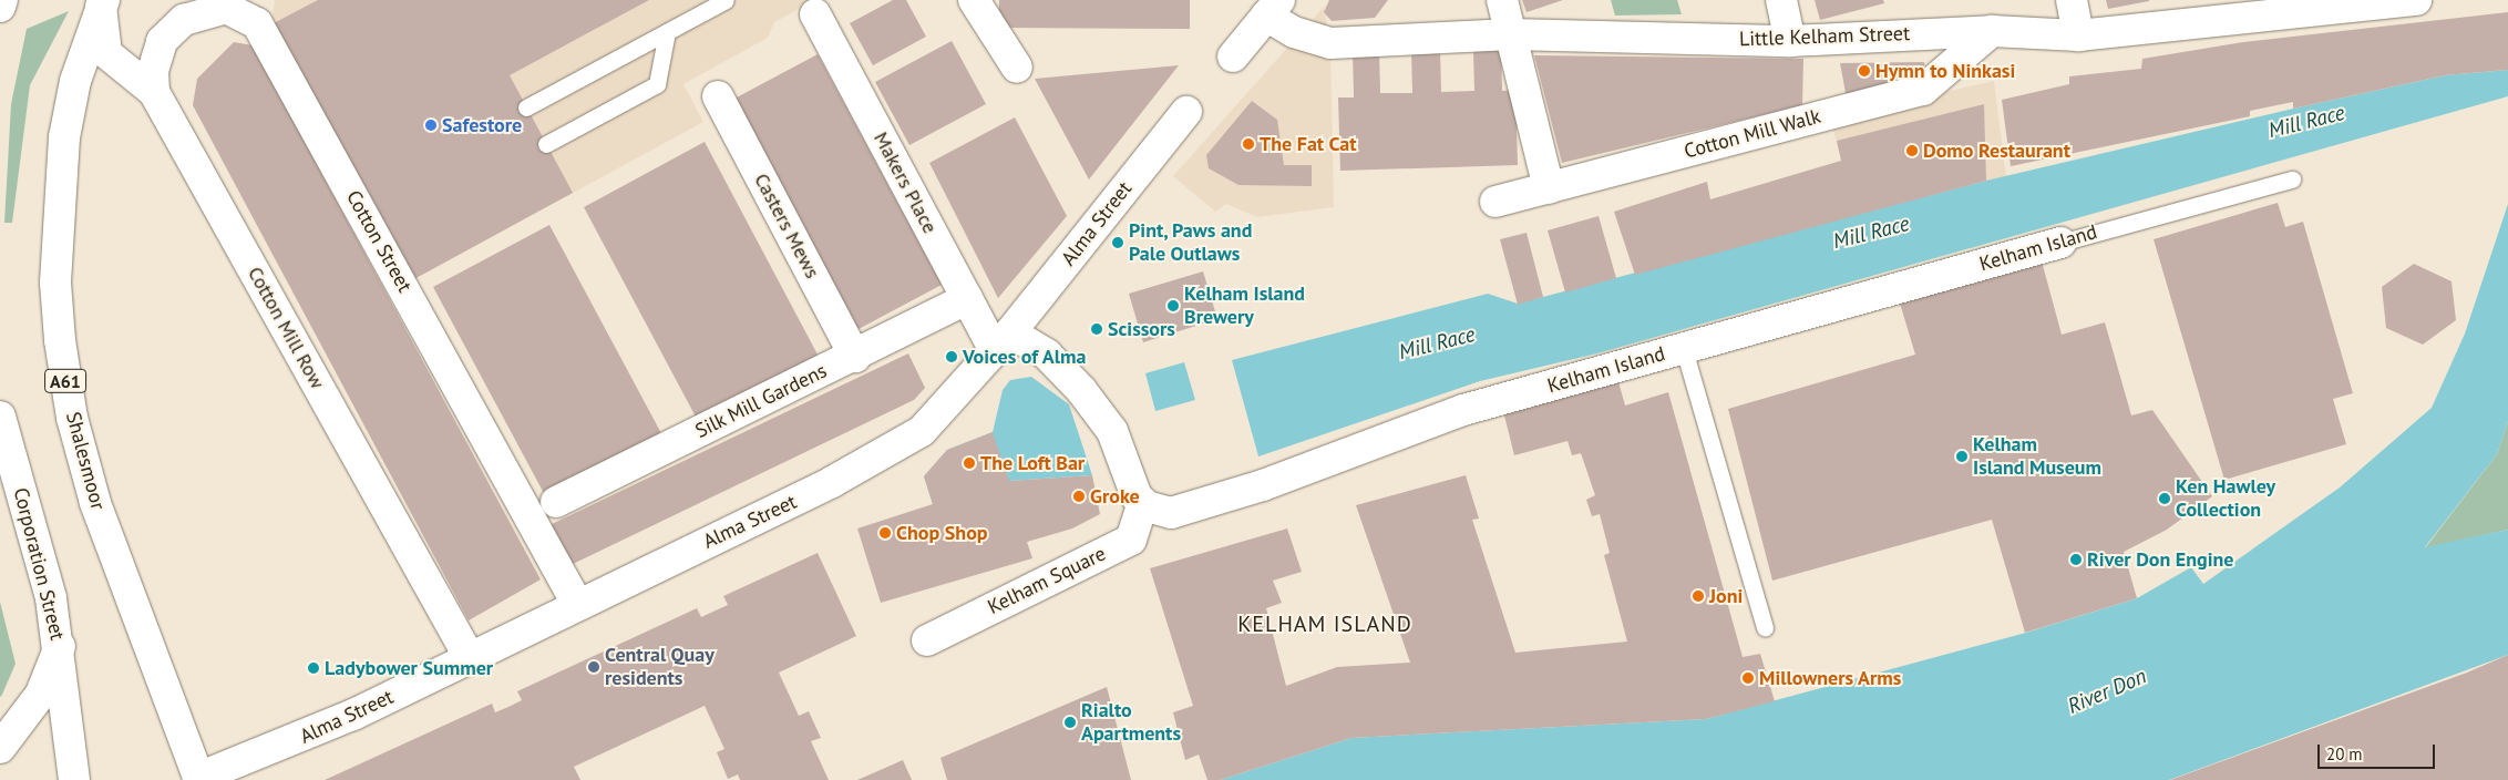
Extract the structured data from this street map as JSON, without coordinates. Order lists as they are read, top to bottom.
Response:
{
  "streets": {
    "main road": [
      "Little Kelham Street",
      "Cotton Mill Walk",
      "Makers Place",
      "Alma Street",
      "Casters Mews",
      "Cotton Street",
      "Kelham Island",
      "Cotton Mill Row",
      "A61",
      "Silk Mill Gardens",
      "Shalesmoor",
      "Corporation Street",
      "Kelham Square"
    ]
  },
  "crossings": [
    ["Little Kelham Street", "Cotton Mill Walk"],
    ["Makers Place", "Alma Street"],
    ["Makers Place", "Silk Mill Gardens"],
    ["Alma Street", "Cotton Street"],
    ["Alma Street", "Cotton Mill Row"],
    ["Alma Street", "Shalesmoor"],
    ["Casters Mews", "Silk Mill Gardens"],
    ["Cotton Street", "Cotton Mill Row"],
    ["Kelham Island", "Kelham Square"],
    ["Cotton Mill Row", "Shalesmoor"]
  ],
  "districts": ["KELHAM ISLAND"],
  "water": ["Mill Race", "River Don"],
  "places": [
    "Hymn to Ninkasi",
    "Safestore",
    "The Fat Cat",
    "Domo Restaurant",
    "Pint, Paws and Pale Outlaws",
    "Kelham Island Brewery",
    "Scissors",
    "Voices of Alma",
    "Kelham Island Museum",
    "The Loft Bar",
    "Groke",
    "Ken Hawley Collection",
    "Chop Shop",
    "River Don Engine",
    "Joni",
    "Central Quay residents",
    "Ladybower Summer",
    "Millowners Arms",
    "Rialto Apartments"
  ],
  "scale_bar": "20 m"
}
